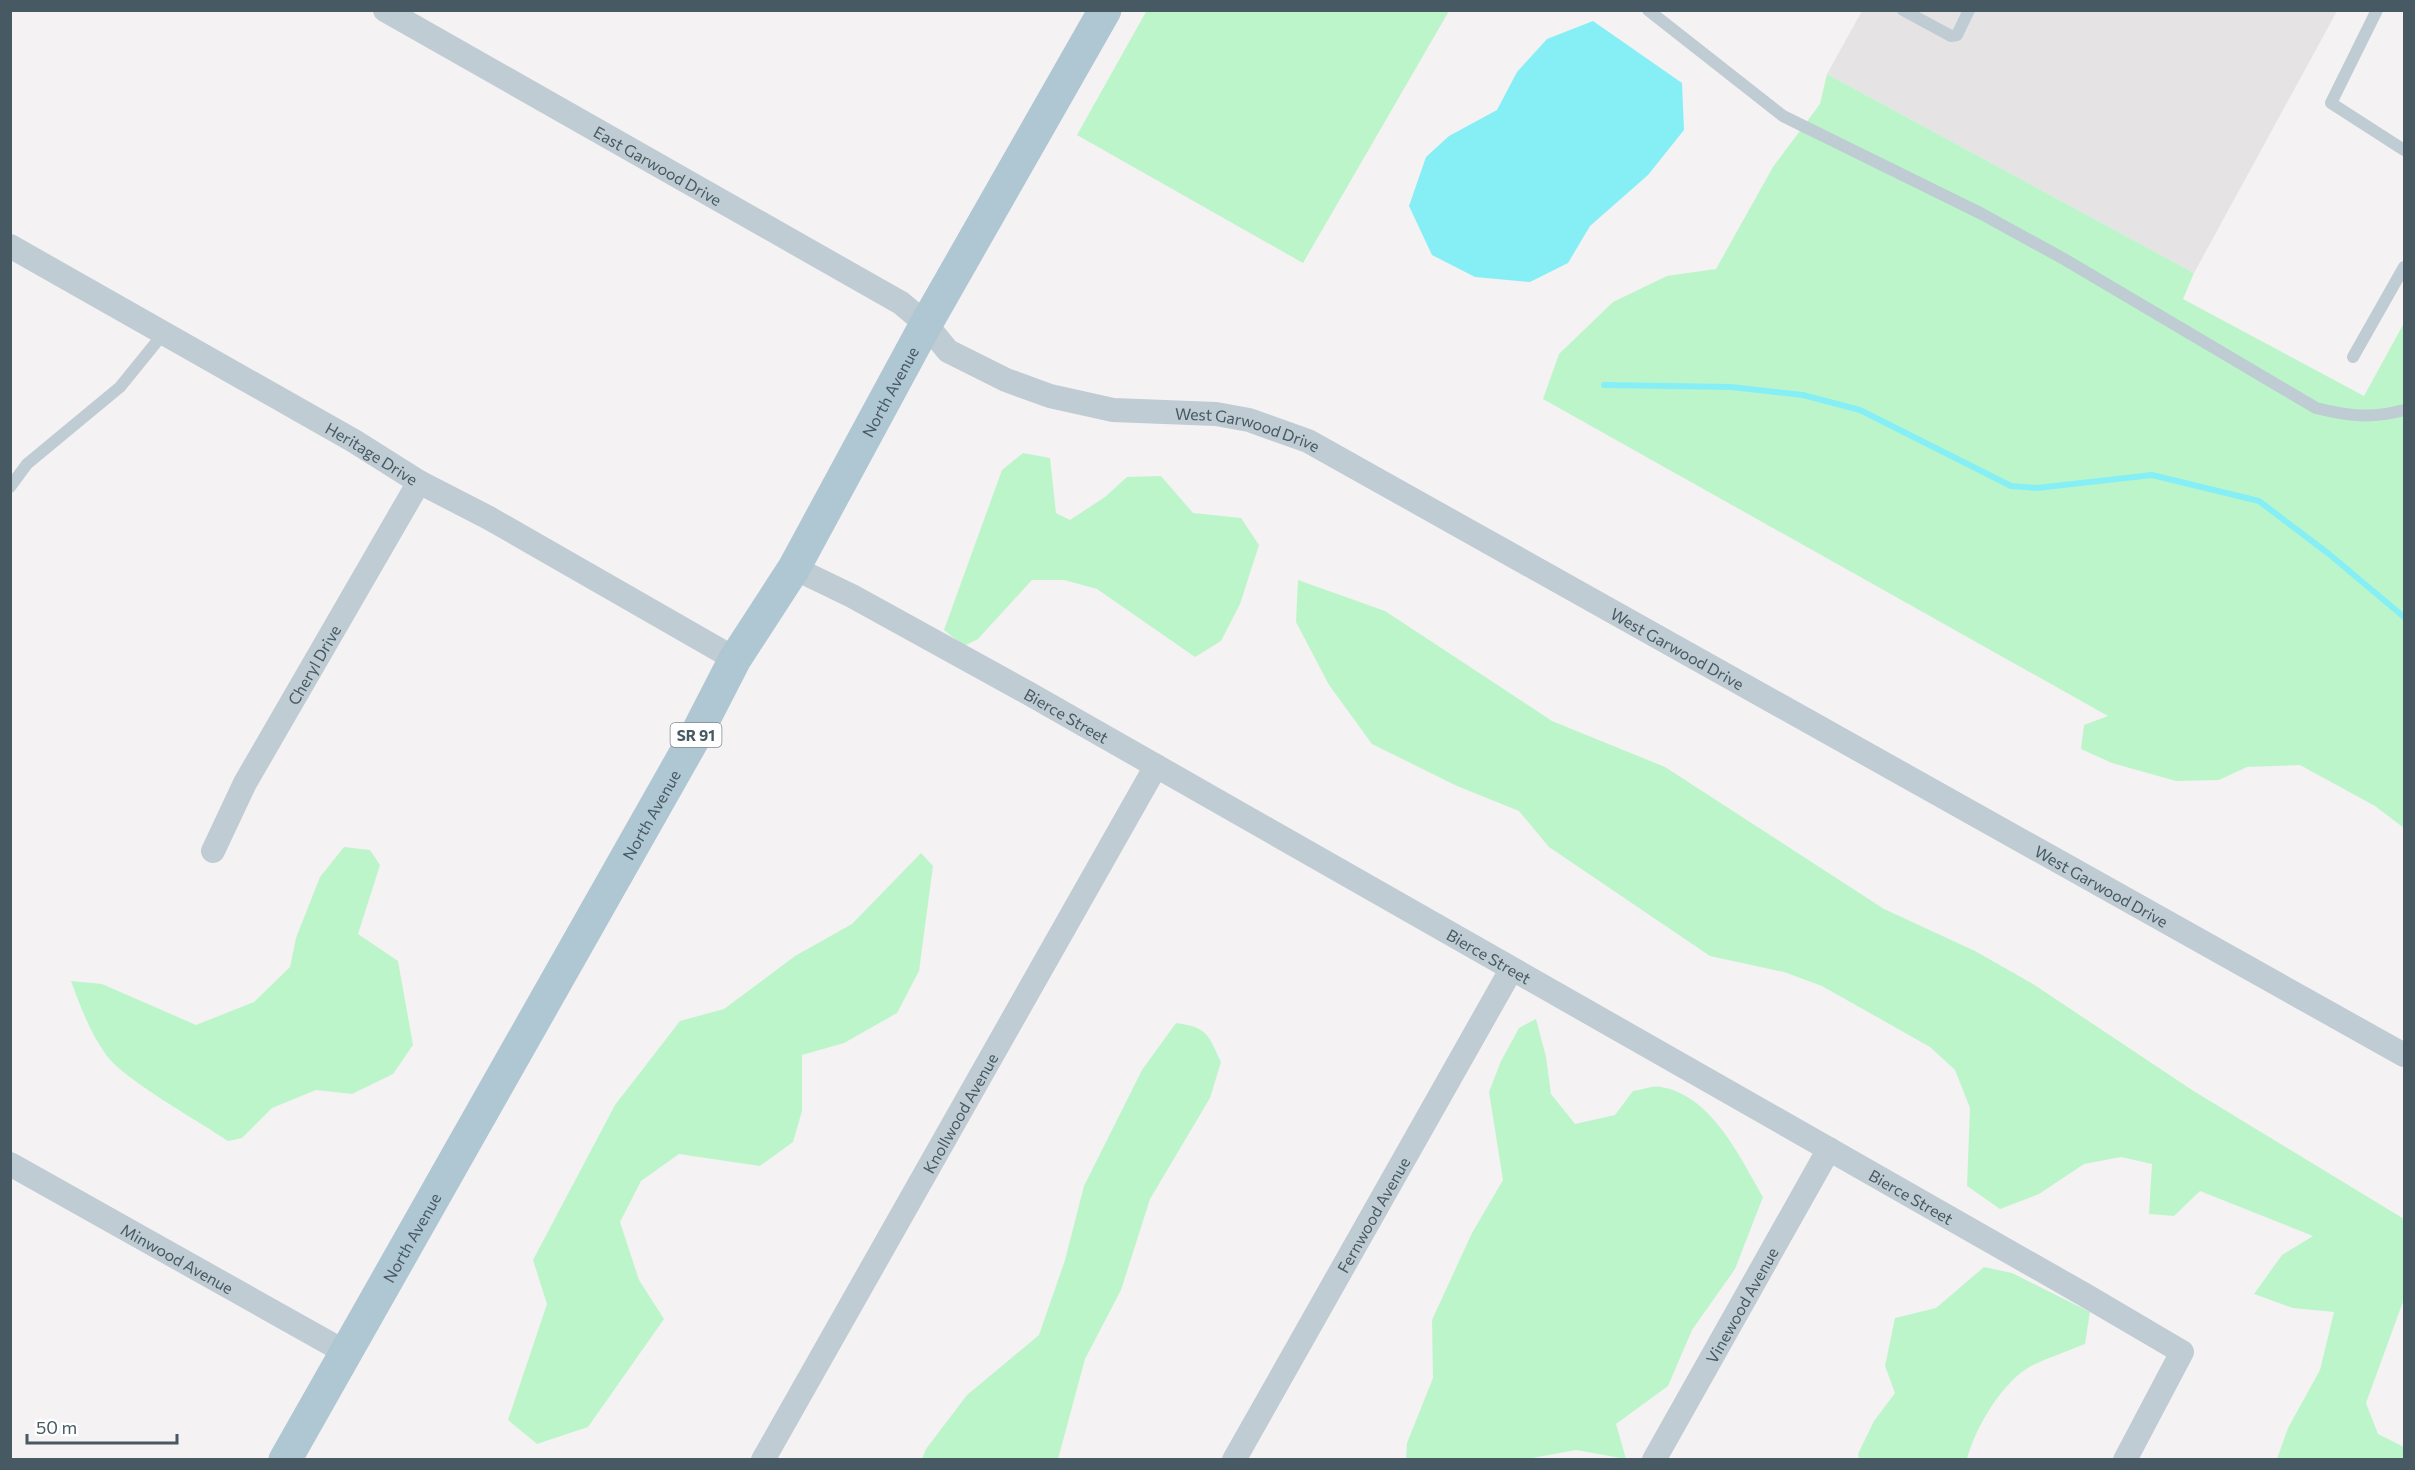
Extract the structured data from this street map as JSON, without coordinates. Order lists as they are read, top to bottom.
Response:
{
  "streets": {
    "main road": ["North Avenue", "SR 91"],
    "street": [
      "East Garwood Drive",
      "West Garwood Drive",
      "Heritage Drive",
      "Cheryl Drive",
      "Bierce Street",
      "Knollwood Avenue",
      "Fernwood Avenue",
      "Minwood Avenue",
      "Vinewood Avenue"
    ]
  },
  "crossings": [
    ["East Garwood Drive", "North Avenue"],
    ["East Garwood Drive", "West Garwood Drive"],
    ["North Avenue", "West Garwood Drive"],
    ["North Avenue", "Heritage Drive"],
    ["North Avenue", "Bierce Street"],
    ["North Avenue", "Minwood Avenue"],
    ["Heritage Drive", "Cheryl Drive"],
    ["Bierce Street", "Knollwood Avenue"],
    ["Bierce Street", "Fernwood Avenue"],
    ["Bierce Street", "Vinewood Avenue"]
  ],
  "scale_bar": "50 m"
}
